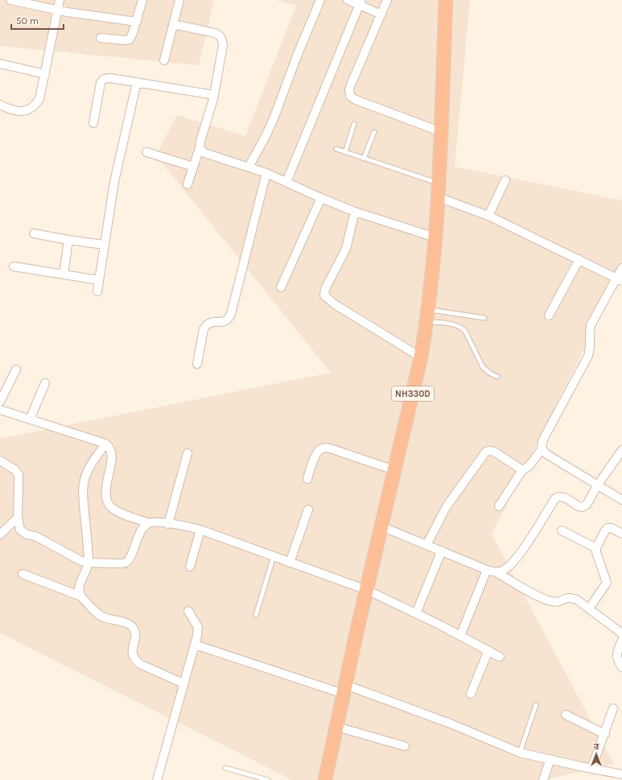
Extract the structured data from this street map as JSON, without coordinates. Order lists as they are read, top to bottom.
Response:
{
  "streets": {
    "highway": ["NH330D"]
  },
  "scale_bar": "50 m",
  "north": "top"
}
